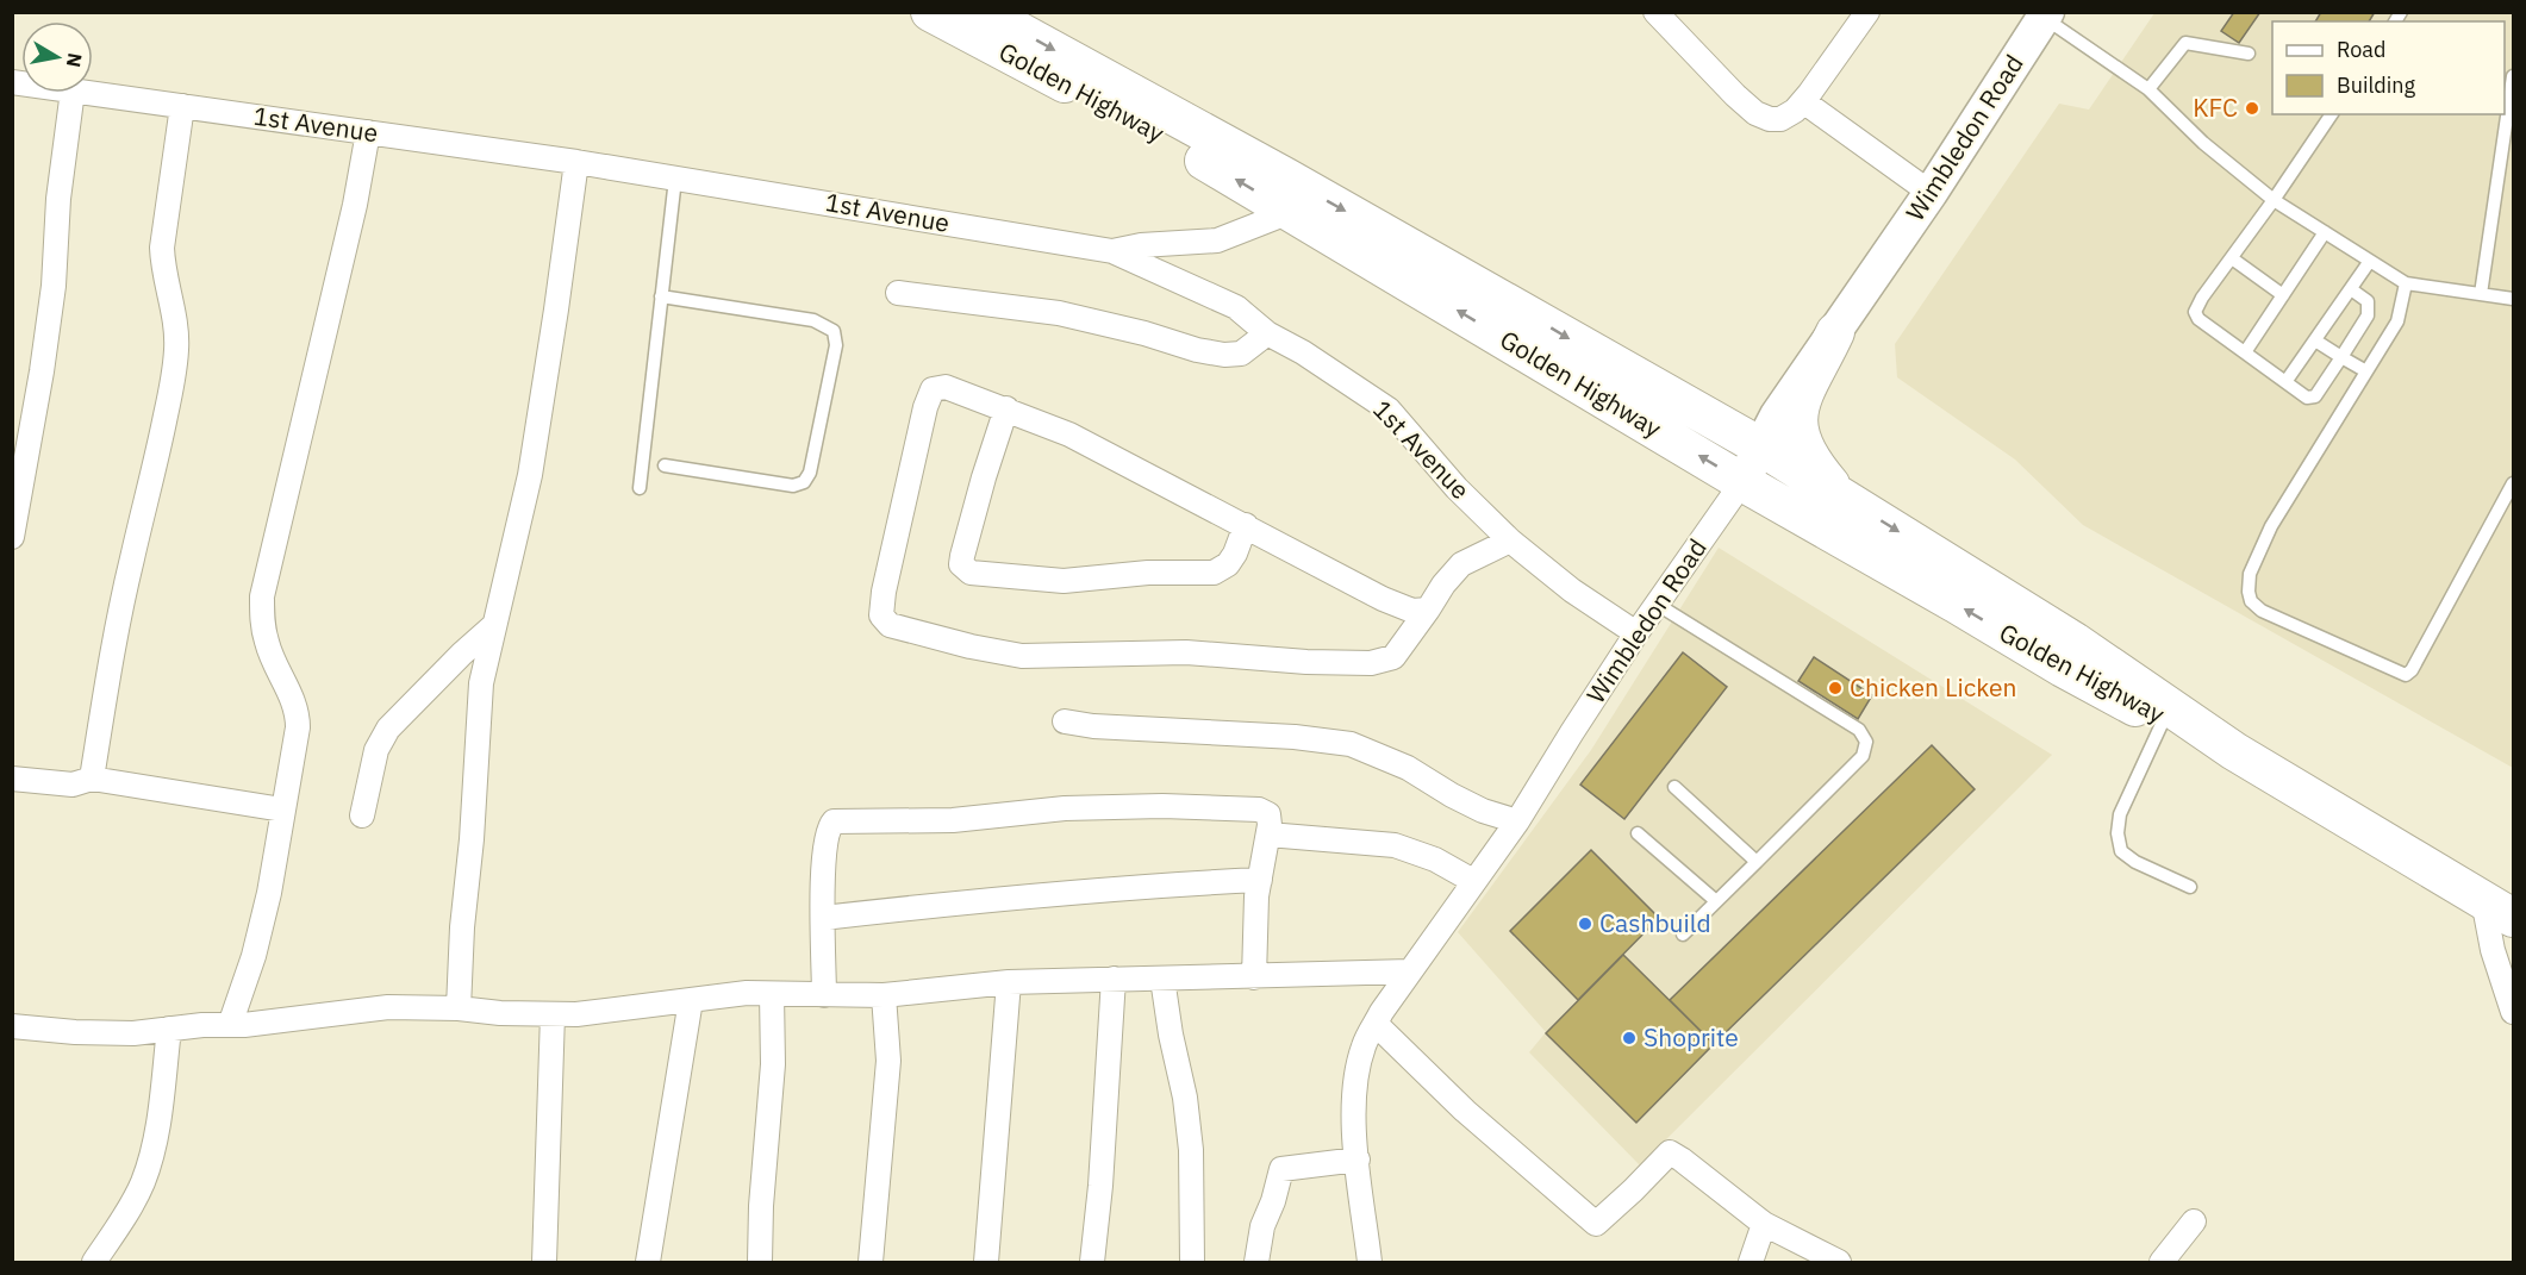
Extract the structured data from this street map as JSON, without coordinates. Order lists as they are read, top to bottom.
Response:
{
  "streets": {
    "main road": ["Golden Highway"],
    "street": ["1st Avenue", "Wimbledon Road"]
  },
  "crossings": [
    ["Golden Highway", "Wimbledon Road"],
    ["1st Avenue", "Wimbledon Road"]
  ],
  "places": [
    "KFC",
    "Chicken Licken",
    "Cashbuild",
    "Shoprite"
  ],
  "legend": ["Road", "Building"],
  "north": "right"
}
